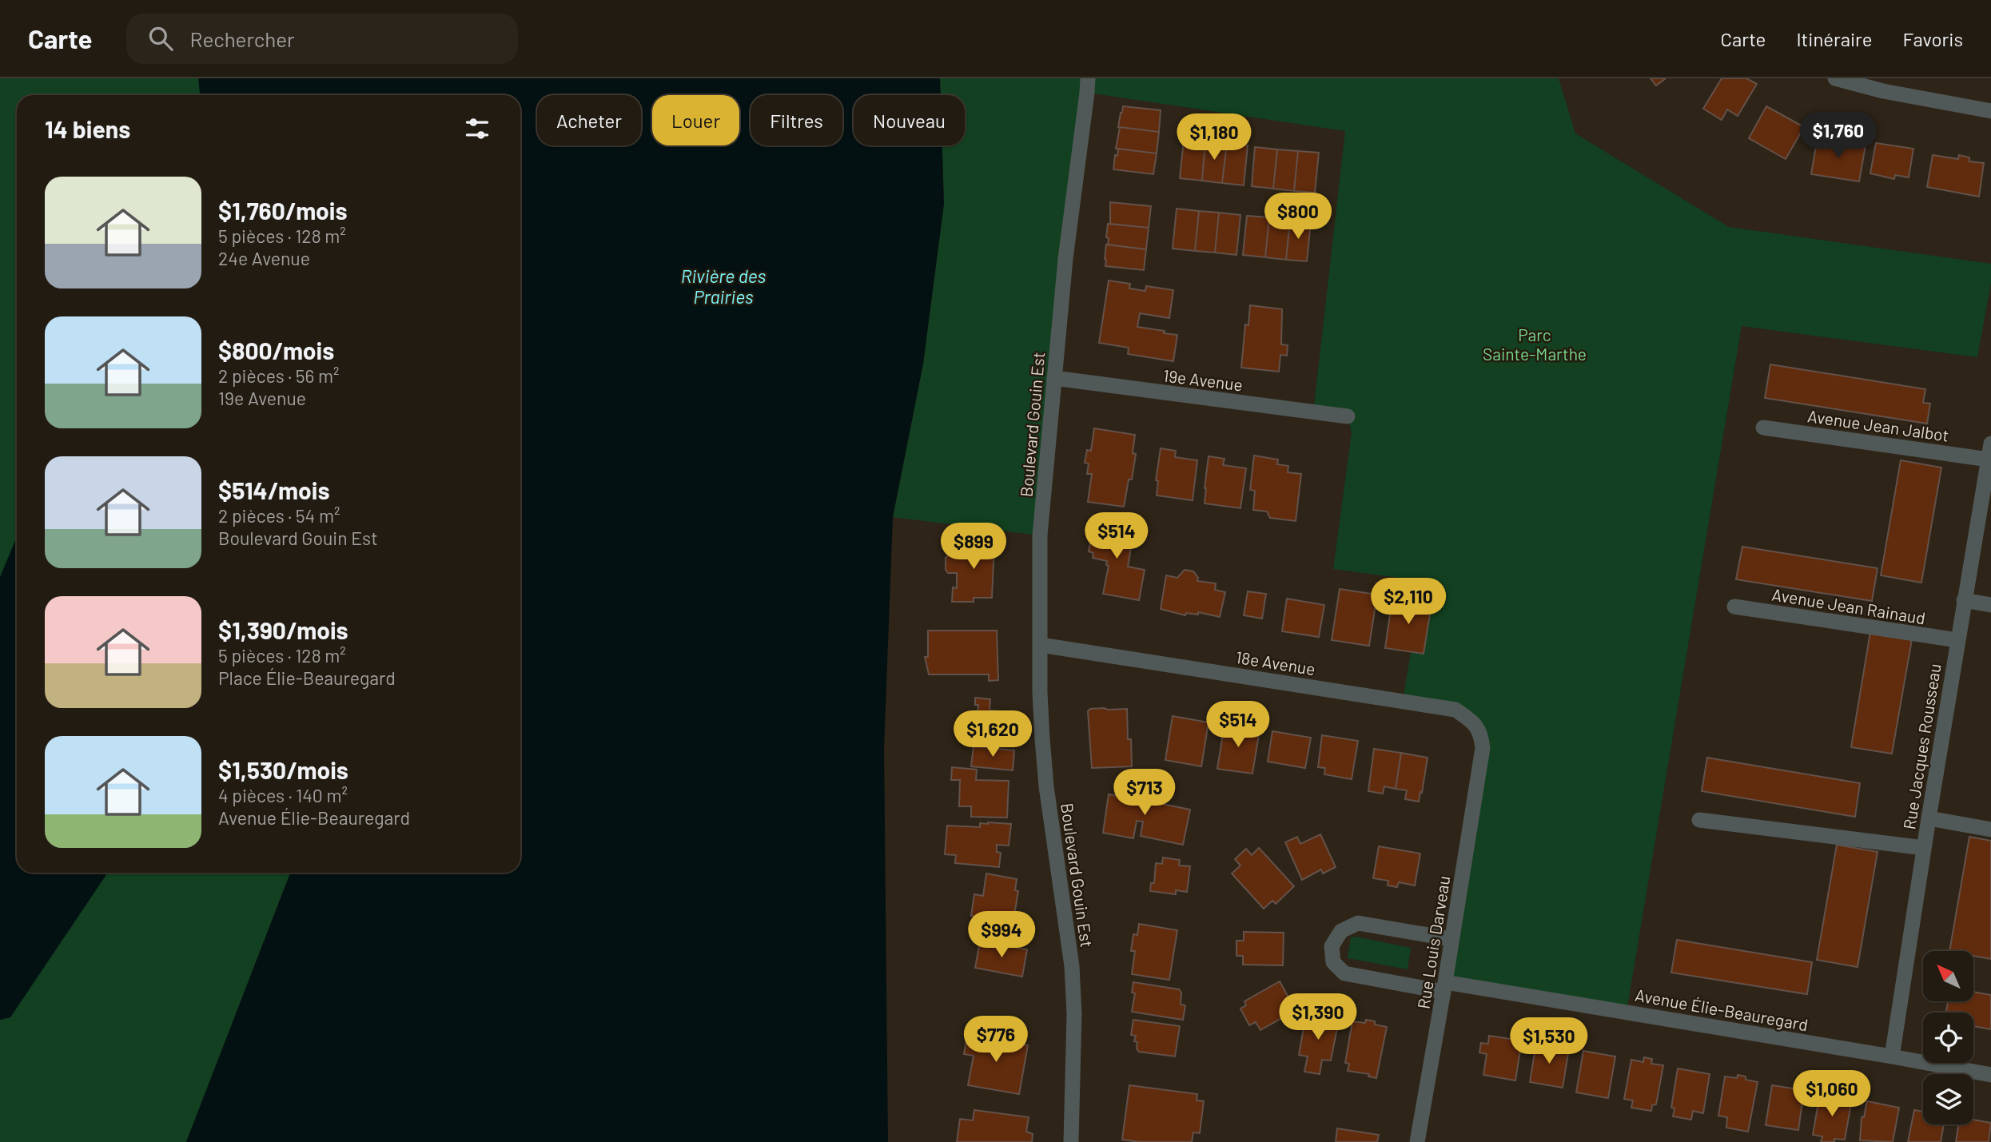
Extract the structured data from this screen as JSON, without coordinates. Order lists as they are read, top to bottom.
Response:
{
  "streets": {
    "street": [
      "19e Avenue",
      "Boulevard Gouin Est",
      "Avenue Jean Jalbot",
      "Avenue Jean Rainaud",
      "18e Avenue",
      "Rue Jacques Rousseau",
      "Rue Louis Darveau",
      "Avenue Élie-Beauregard"
    ]
  },
  "crossings": [
    ["19e Avenue", "Boulevard Gouin Est"],
    ["Boulevard Gouin Est", "18e Avenue"],
    ["Avenue Jean Jalbot", "Rue Jacques Rousseau"],
    ["Avenue Jean Rainaud", "Rue Jacques Rousseau"],
    ["18e Avenue", "Rue Louis Darveau"],
    ["Rue Jacques Rousseau", "Avenue Élie-Beauregard"],
    ["Rue Louis Darveau", "Avenue Élie-Beauregard"]
  ],
  "water": ["Rivière des Prairies"],
  "parks": ["Parc Sainte-Marthe"],
  "north": "top left",
  "page": {
    "header": "Carte",
    "search": "Rechercher",
    "nav": ["Carte", "Itinéraire", "Favoris"],
    "chip": [
      "Acheter",
      "Louer",
      "Filtres",
      "Nouveau"
    ],
    "heading": "14 biens",
    "price": [
      "$1,760",
      "$1,180",
      "$800",
      "$514",
      "$899",
      "$2,110",
      "$514",
      "$1,620",
      "$713",
      "$994",
      "$1,390",
      "$776",
      "$1,530",
      "$1,060"
    ],
    "list": [
      {
        "name": "$1,760/mois",
        "note": "5 pièces · 128 m² · 24e Avenue"
      },
      {
        "name": "$800/mois",
        "note": "2 pièces · 56 m² · 19e Avenue"
      },
      {
        "name": "$514/mois",
        "note": "2 pièces · 54 m² · Boulevard Gouin Est"
      },
      {
        "name": "$1,390/mois",
        "note": "5 pièces · 128 m² · Place Élie-Beauregard"
      },
      {
        "name": "$1,530/mois",
        "note": "4 pièces · 140 m² · Avenue Élie-Beauregard"
      }
    ]
  }
}
